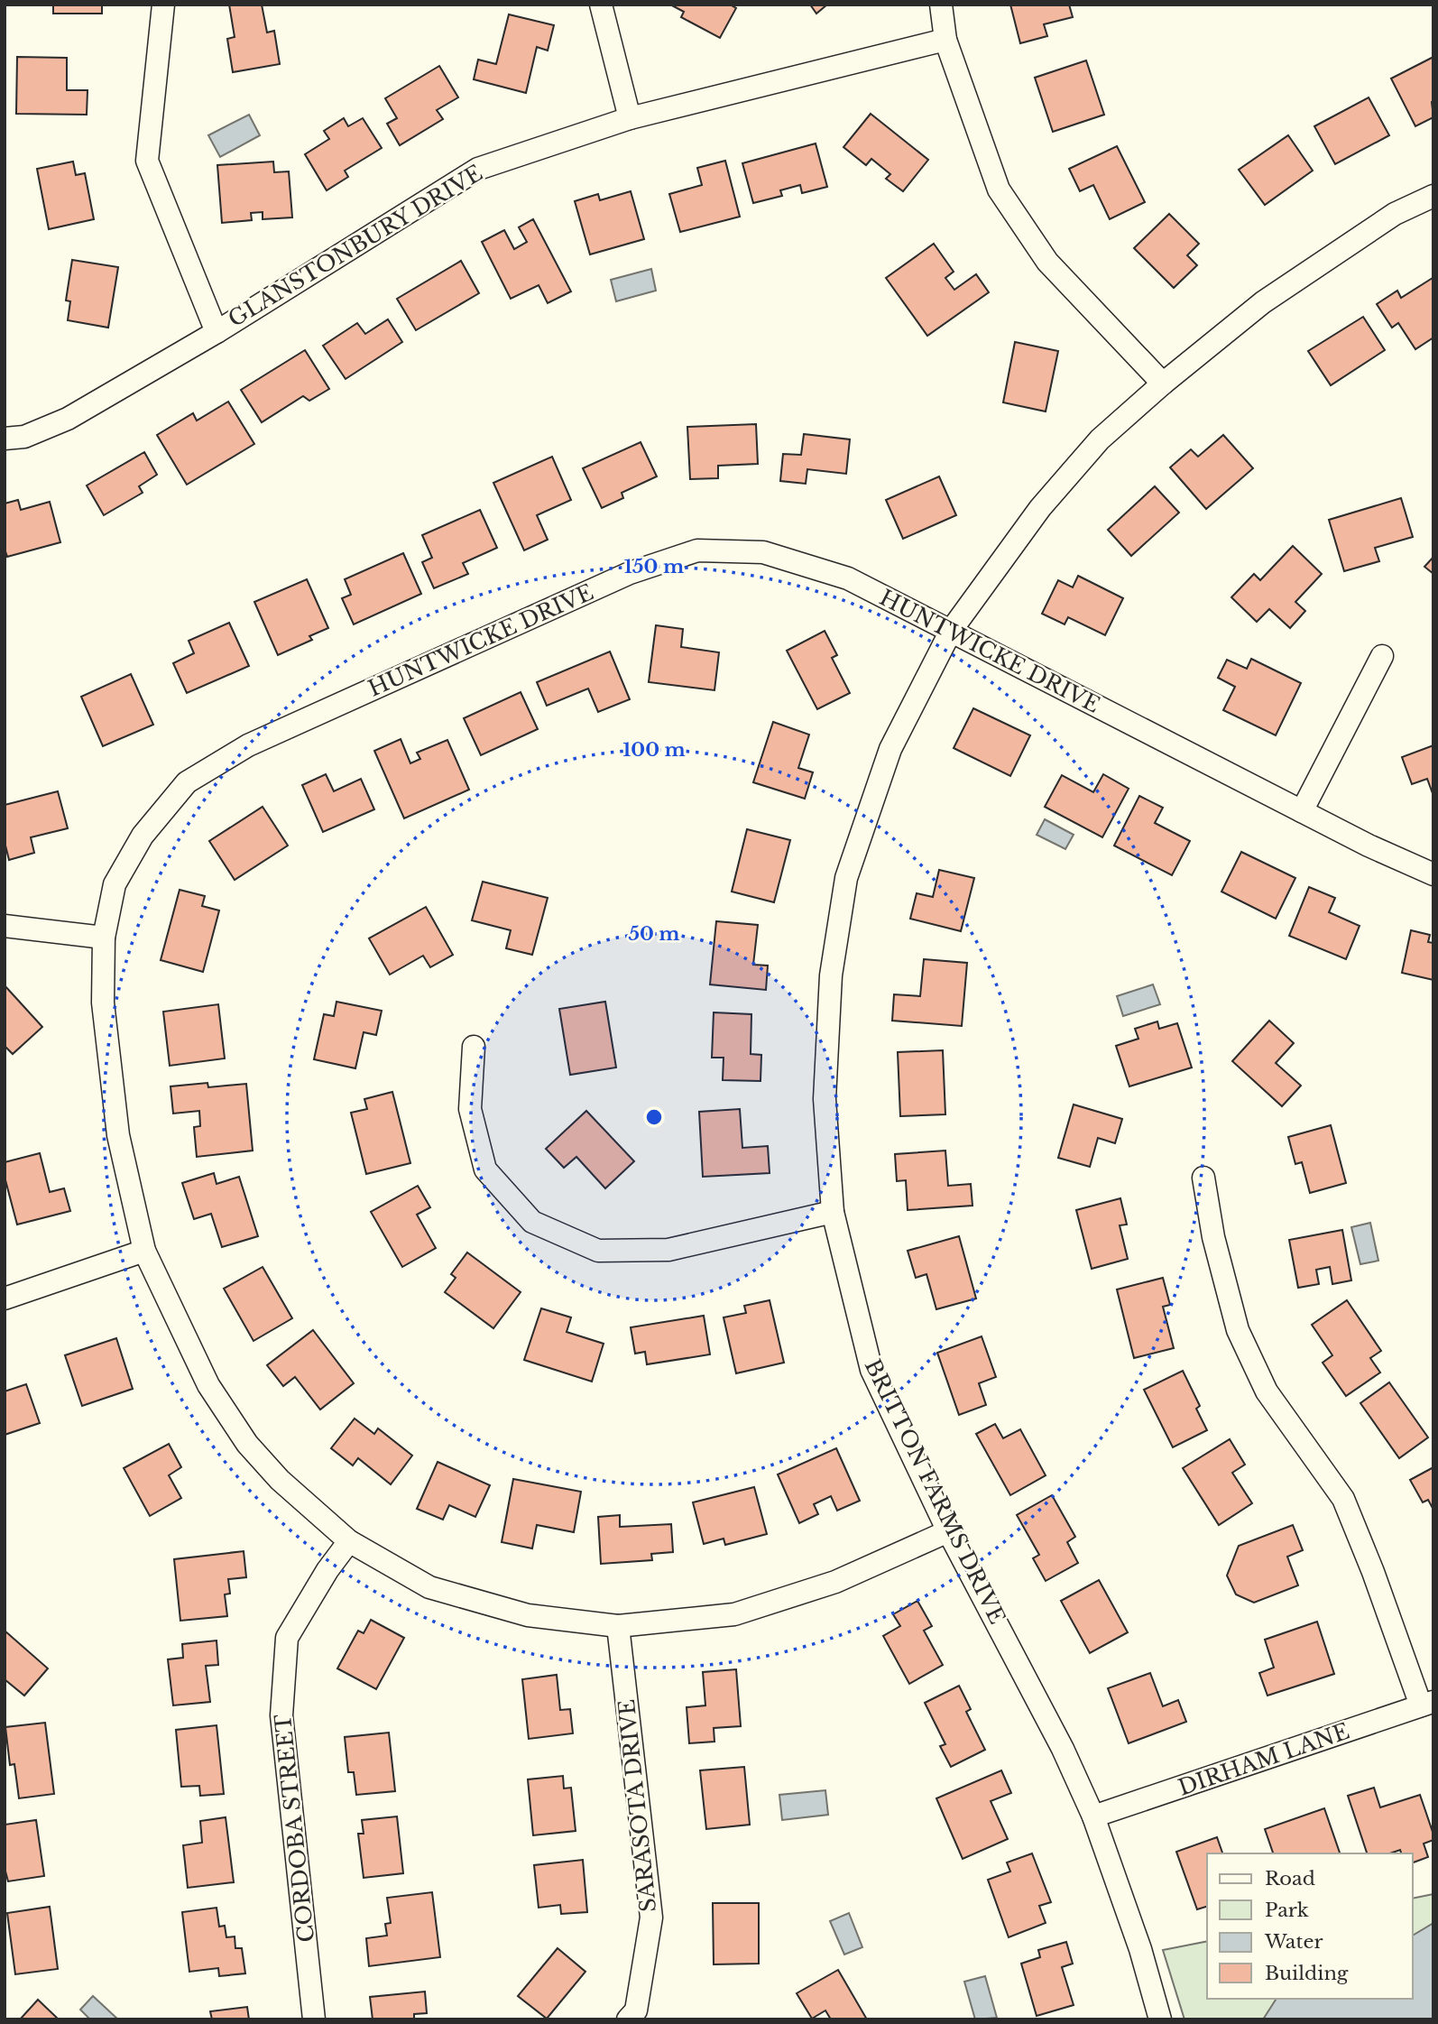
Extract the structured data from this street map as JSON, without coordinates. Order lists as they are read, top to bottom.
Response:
{
  "streets": {
    "street": [
      "GLANSTONBURY DRIVE",
      "HUNTWICKE DRIVE",
      "BRITTON FARMS DRIVE",
      "DIRHAM LANE",
      "SARASOTA DRIVE",
      "CORDOBA STREET"
    ]
  },
  "crossings": [
    ["HUNTWICKE DRIVE", "BRITTON FARMS DRIVE"],
    ["HUNTWICKE DRIVE", "SARASOTA DRIVE"],
    ["HUNTWICKE DRIVE", "CORDOBA STREET"],
    ["BRITTON FARMS DRIVE", "DIRHAM LANE"]
  ],
  "legend": [
    "Road",
    "Park",
    "Water",
    "Building"
  ],
  "rings": ["150 m", "100 m", "50 m"]
}
